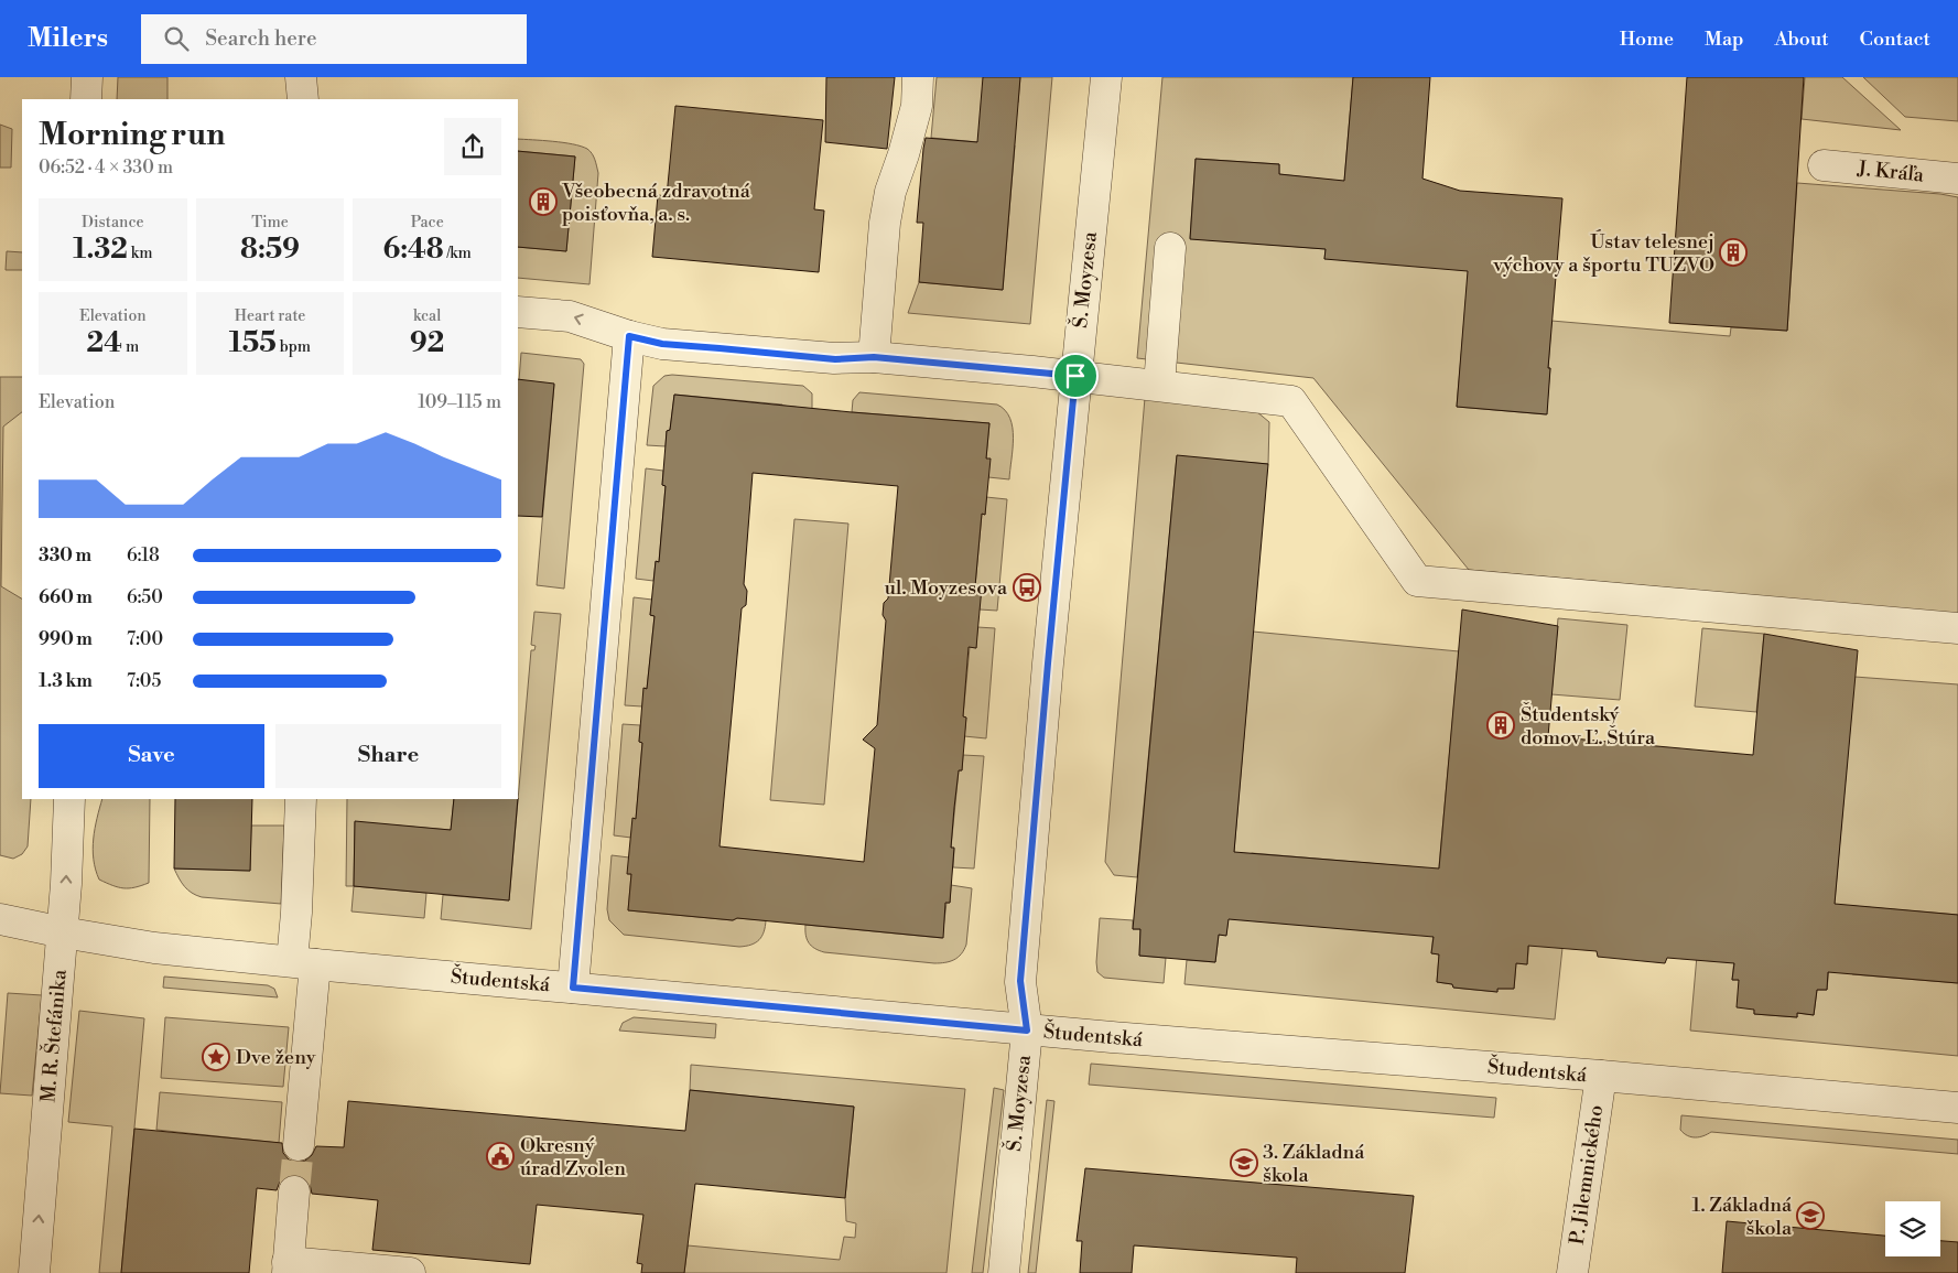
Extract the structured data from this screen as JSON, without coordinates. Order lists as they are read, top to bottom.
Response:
{
  "streets": {
    "street": [
      "J. Kráľa",
      "Š. Moyzesa",
      "Študentská",
      "M. R. Štefánika",
      "P. Jilemnického"
    ]
  },
  "crossings": [
    ["Š. Moyzesa", "Študentská"],
    ["Študentská", "M. R. Štefánika"],
    ["Študentská", "P. Jilemnického"]
  ],
  "places": {
    "building": ["Všeobecná zdravotná poisťovňa, a. s.", "Ústav telesnej výchovy a športu TUZVO", "Študentský domov Ľ. Štúra"],
    "bus stop": ["ul. Moyzesova"],
    "place": ["Dve ženy"],
    "public building": ["Okresný úrad Zvolen"],
    "school or university": ["3. Základná škola", "1. Základná škola"]
  },
  "page": {
    "header": "Milers",
    "search": "Search here",
    "nav": [
      "Home",
      "Map",
      "About",
      "Contact"
    ],
    "heading": ["Morning run", "06:52 · 4 × 330 m"],
    "stats": [
      ["Distance", "1.32 km"],
      ["Time", "8:59"],
      ["Pace", "6:48 /km"],
      ["Elevation", "24 m"],
      ["Heart rate", "155 bpm"],
      ["kcal", "92"]
    ],
    "chart": ["Elevation", "109–115 m"],
    "list": [
      {
        "name": "330 m",
        "note": "6:18"
      },
      {
        "name": "660 m",
        "note": "6:50"
      },
      {
        "name": "990 m",
        "note": "7:00"
      },
      {
        "name": "1.3 km",
        "note": "7:05"
      }
    ],
    "buttons": ["Save", "Share"]
  }
}
